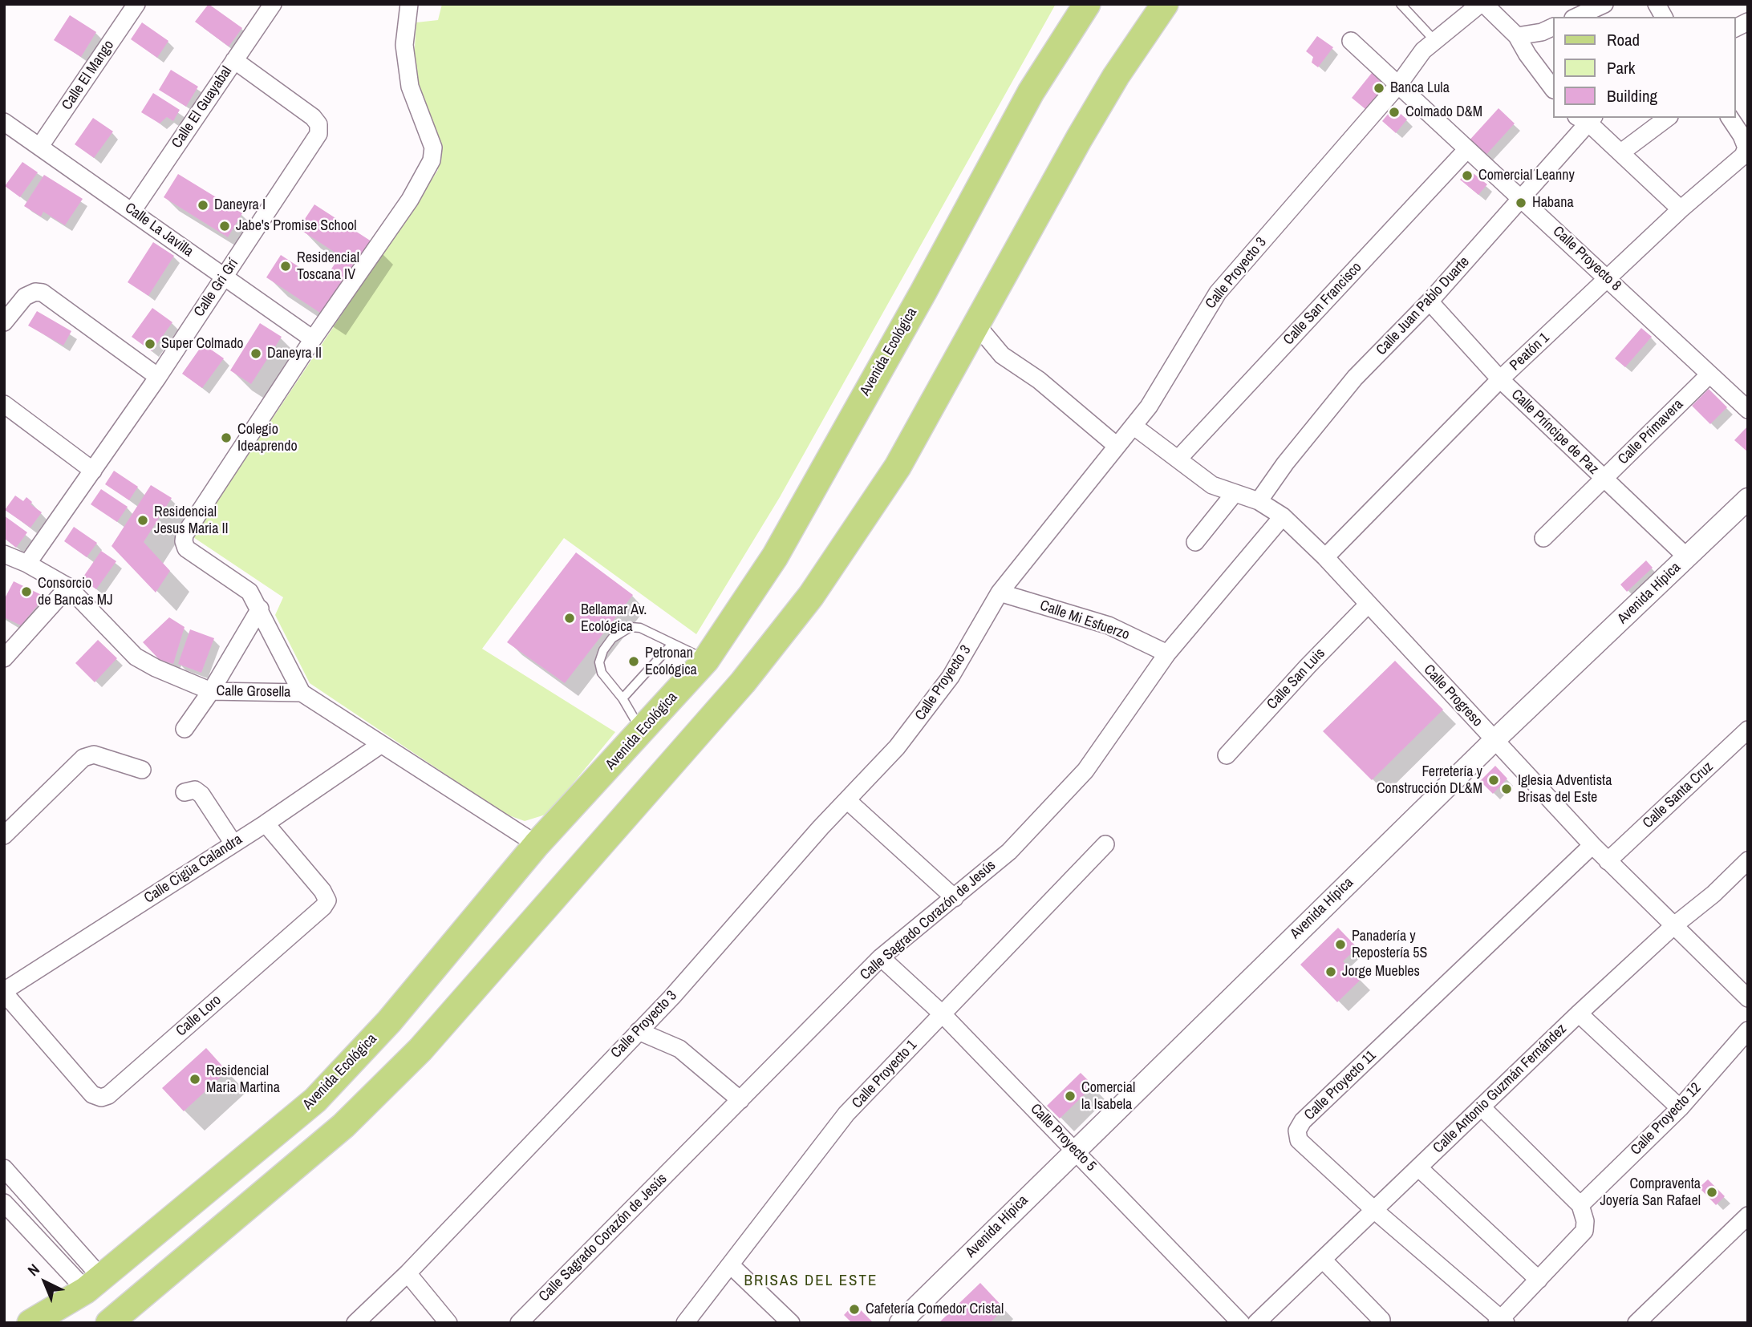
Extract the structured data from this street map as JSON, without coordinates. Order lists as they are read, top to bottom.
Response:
{
  "streets": {
    "main road": ["Avenida Ecológica"],
    "street": [
      "Calle El Mango",
      "Calle El Guayabal",
      "Calle La Javilla",
      "Calle Proyecto 8",
      "Calle Proyecto 3",
      "Calle Gri Grí",
      "Calle San Francisco",
      "Calle Juan Pablo Duarte",
      "Peatón 1",
      "Calle Príncipe de Paz",
      "Calle Primavera",
      "Avenida Hípica",
      "Calle Mi Esfuerzo",
      "Calle San Luis",
      "Calle Grosella",
      "Calle Progreso",
      "Calle Santa Cruz",
      "Calle Cigüa Calandra",
      "Calle Sagrado Corazón de Jesús",
      "Calle Loro",
      "Calle Proyecto 1",
      "Calle Proyecto 11",
      "Calle Antonio Guzmán Fernández",
      "Calle Proyecto 12",
      "Calle Proyecto 5"
    ]
  },
  "crossings": [
    ["Calle El Mango", "Calle La Javilla"],
    ["Calle El Guayabal", "Calle La Javilla"],
    ["Calle El Guayabal", "Calle Gri Grí"],
    ["Calle La Javilla", "Calle Gri Grí"],
    ["Calle Proyecto 8", "Calle Proyecto 3"],
    ["Calle Proyecto 8", "Calle San Francisco"],
    ["Calle Proyecto 8", "Calle Juan Pablo Duarte"],
    ["Calle Proyecto 8", "Peatón 1"],
    ["Calle Proyecto 8", "Calle Primavera"],
    ["Calle Proyecto 3", "Calle Mi Esfuerzo"],
    ["Calle Proyecto 3", "Calle Progreso"],
    ["Calle Gri Grí", "Calle Grosella"],
    ["Calle San Francisco", "Calle Progreso"],
    ["Calle Juan Pablo Duarte", "Calle Príncipe de Paz"],
    ["Calle Juan Pablo Duarte", "Calle Progreso"],
    ["Avenida Ecológica", "Calle Grosella"],
    ["Peatón 1", "Calle Príncipe de Paz"],
    ["Peatón 1", "Calle Progreso"],
    ["Calle Príncipe de Paz", "Calle Primavera"],
    ["Calle Príncipe de Paz", "Avenida Hípica"],
    ["Avenida Hípica", "Calle Progreso"],
    ["Avenida Hípica", "Calle Proyecto 5"],
    ["Calle Mi Esfuerzo", "Calle Sagrado Corazón de Jesús"],
    ["Calle San Luis", "Calle Progreso"],
    ["Calle Grosella", "Calle Cigüa Calandra"],
    ["Calle Progreso", "Calle Santa Cruz"],
    ["Calle Progreso", "Calle Sagrado Corazón de Jesús"],
    ["Calle Progreso", "Calle Proyecto 11"],
    ["Calle Progreso", "Calle Antonio Guzmán Fernández"],
    ["Calle Cigüa Calandra", "Calle Loro"],
    ["Calle Sagrado Corazón de Jesús", "Calle Proyecto 5"],
    ["Calle Proyecto 1", "Calle Proyecto 5"],
    ["Calle Proyecto 11", "Calle Antonio Guzmán Fernández"]
  ],
  "districts": ["BRISAS DEL ESTE"],
  "places": [
    "Banca Lula",
    "Colmado D&M",
    "Comercial Leanny",
    "Habana",
    "Daneyra I",
    "Jabe's Promise School",
    "Residencial Toscana IV",
    "Super Colmado",
    "Daneyra II",
    "Colegio Ideaprendo",
    "Residencial Jesus Maria II",
    "Consorcio de Bancas MJ",
    "Bellamar Av. Ecológica",
    "Petronan Ecológica",
    "Ferretería y Construcción DL&M",
    "Iglesia Adventista Brisas del Este",
    "Panadería y Repostería 5S",
    "Jorge Muebles",
    "Residencial Maria Martina",
    "Comercial la Isabela",
    "Compraventa Joyería San Rafael",
    "Cafetería Comedor Cristal"
  ],
  "legend": ["Road", "Park", "Building"],
  "north": "top left"
}
